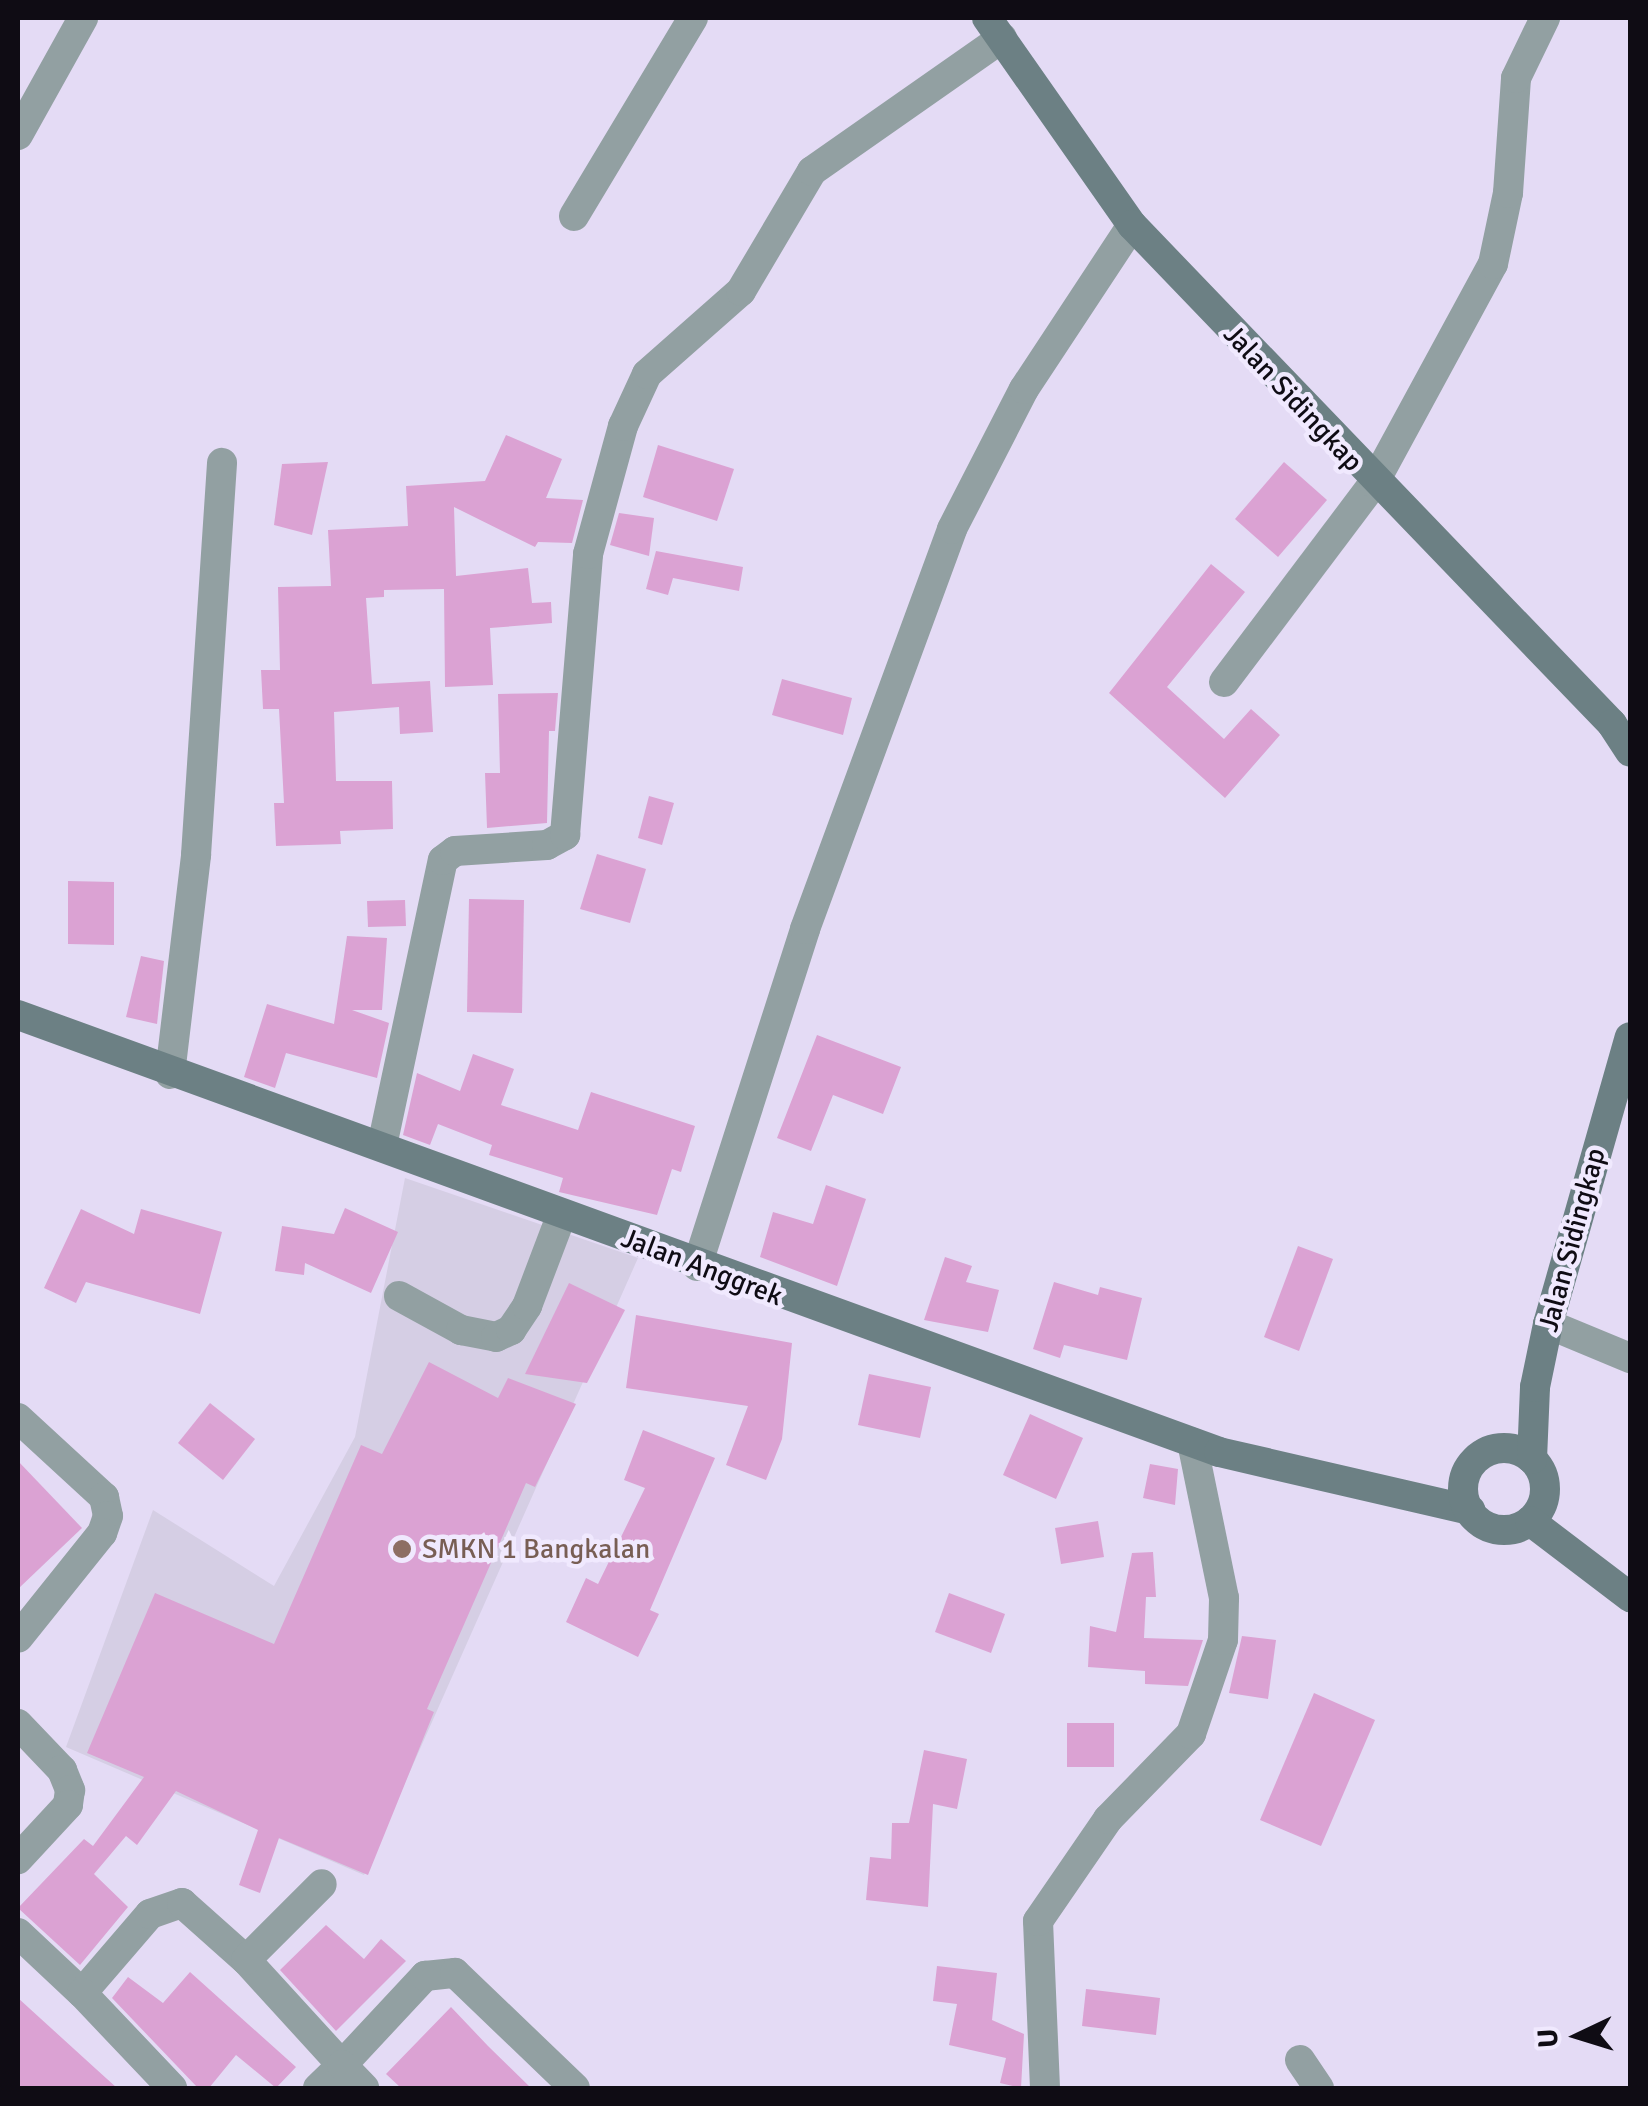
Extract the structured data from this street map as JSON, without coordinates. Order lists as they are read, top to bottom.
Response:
{
  "streets": {
    "street": ["Jalan Sidingkap", "Jalan Anggrek"]
  },
  "crossings": [
    ["Jalan Sidingkap", "Jalan Anggrek"]
  ],
  "places": ["SMKN 1 Bangkalan"],
  "north": "left"
}
